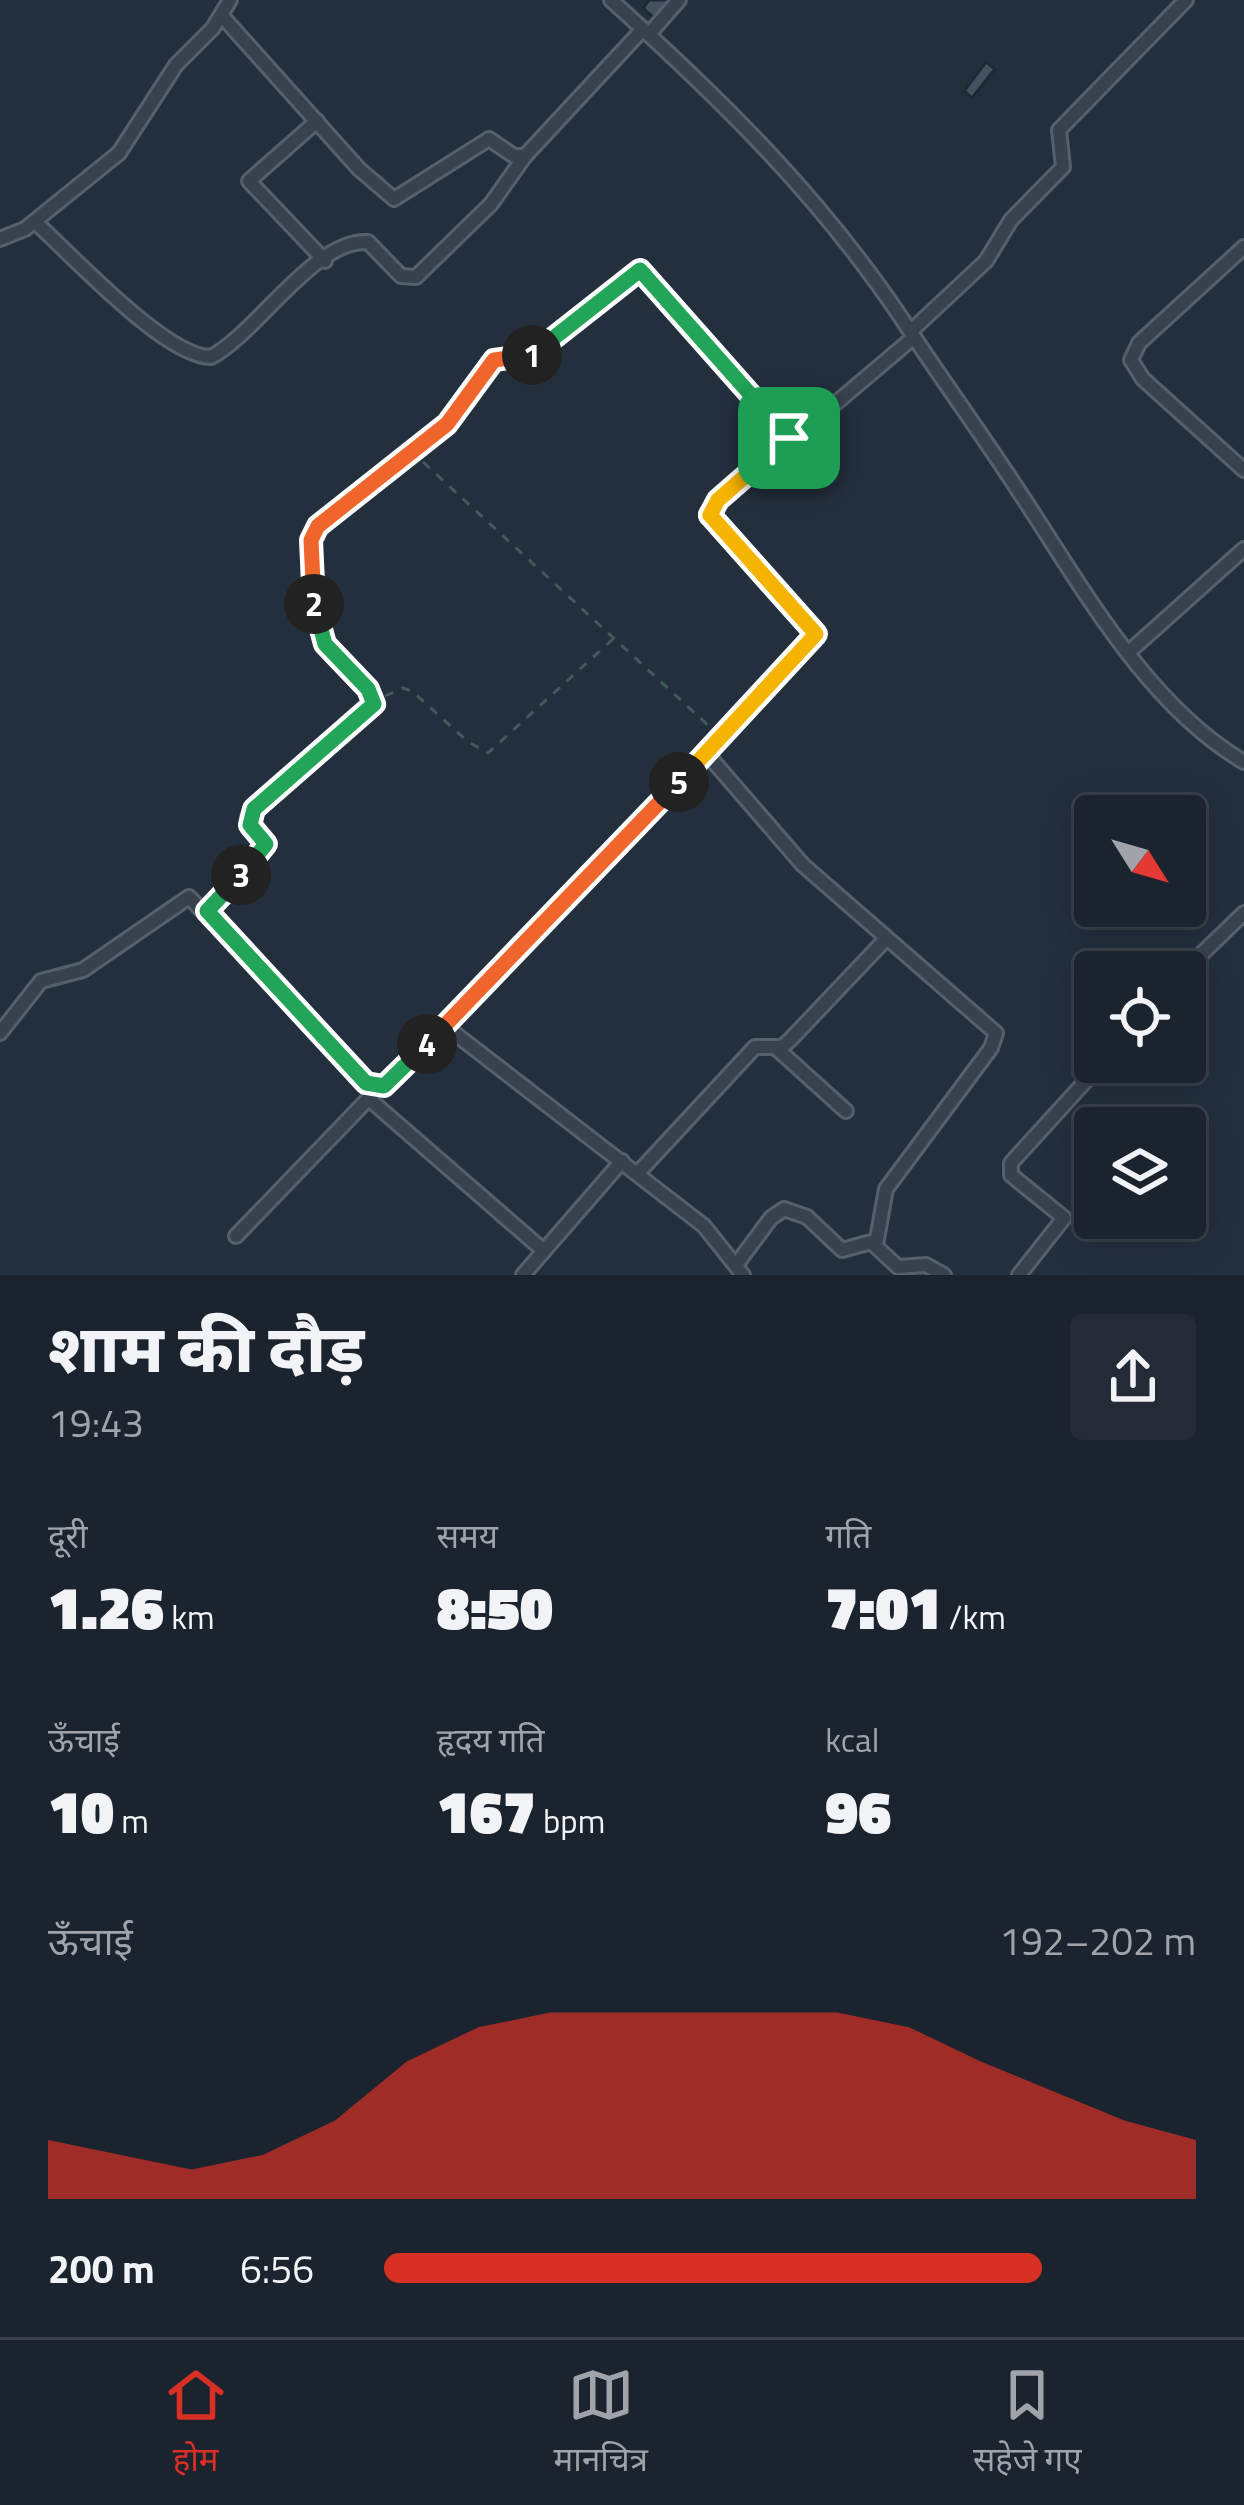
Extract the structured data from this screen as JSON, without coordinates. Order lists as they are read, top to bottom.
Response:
{
  "north": "bottom right",
  "page": {
    "pins": [
      "1",
      "2",
      "5",
      "3",
      "4"
    ],
    "heading": ["शाम की दौड़", "19:43"],
    "stats": [
      ["दूरी", "1.26 km"],
      ["समय", "8:50"],
      ["गति", "7:01 /km"],
      ["ऊँचाई", "10 m"],
      ["हृदय गति", "167 bpm"],
      ["kcal", "96"]
    ],
    "chart": ["ऊँचाई", "192–202 m"],
    "list": [
      {
        "name": "200 m",
        "note": "6:56"
      }
    ],
    "tabs": ["होम", "मानचित्र", "सहेजे गए"]
  }
}
